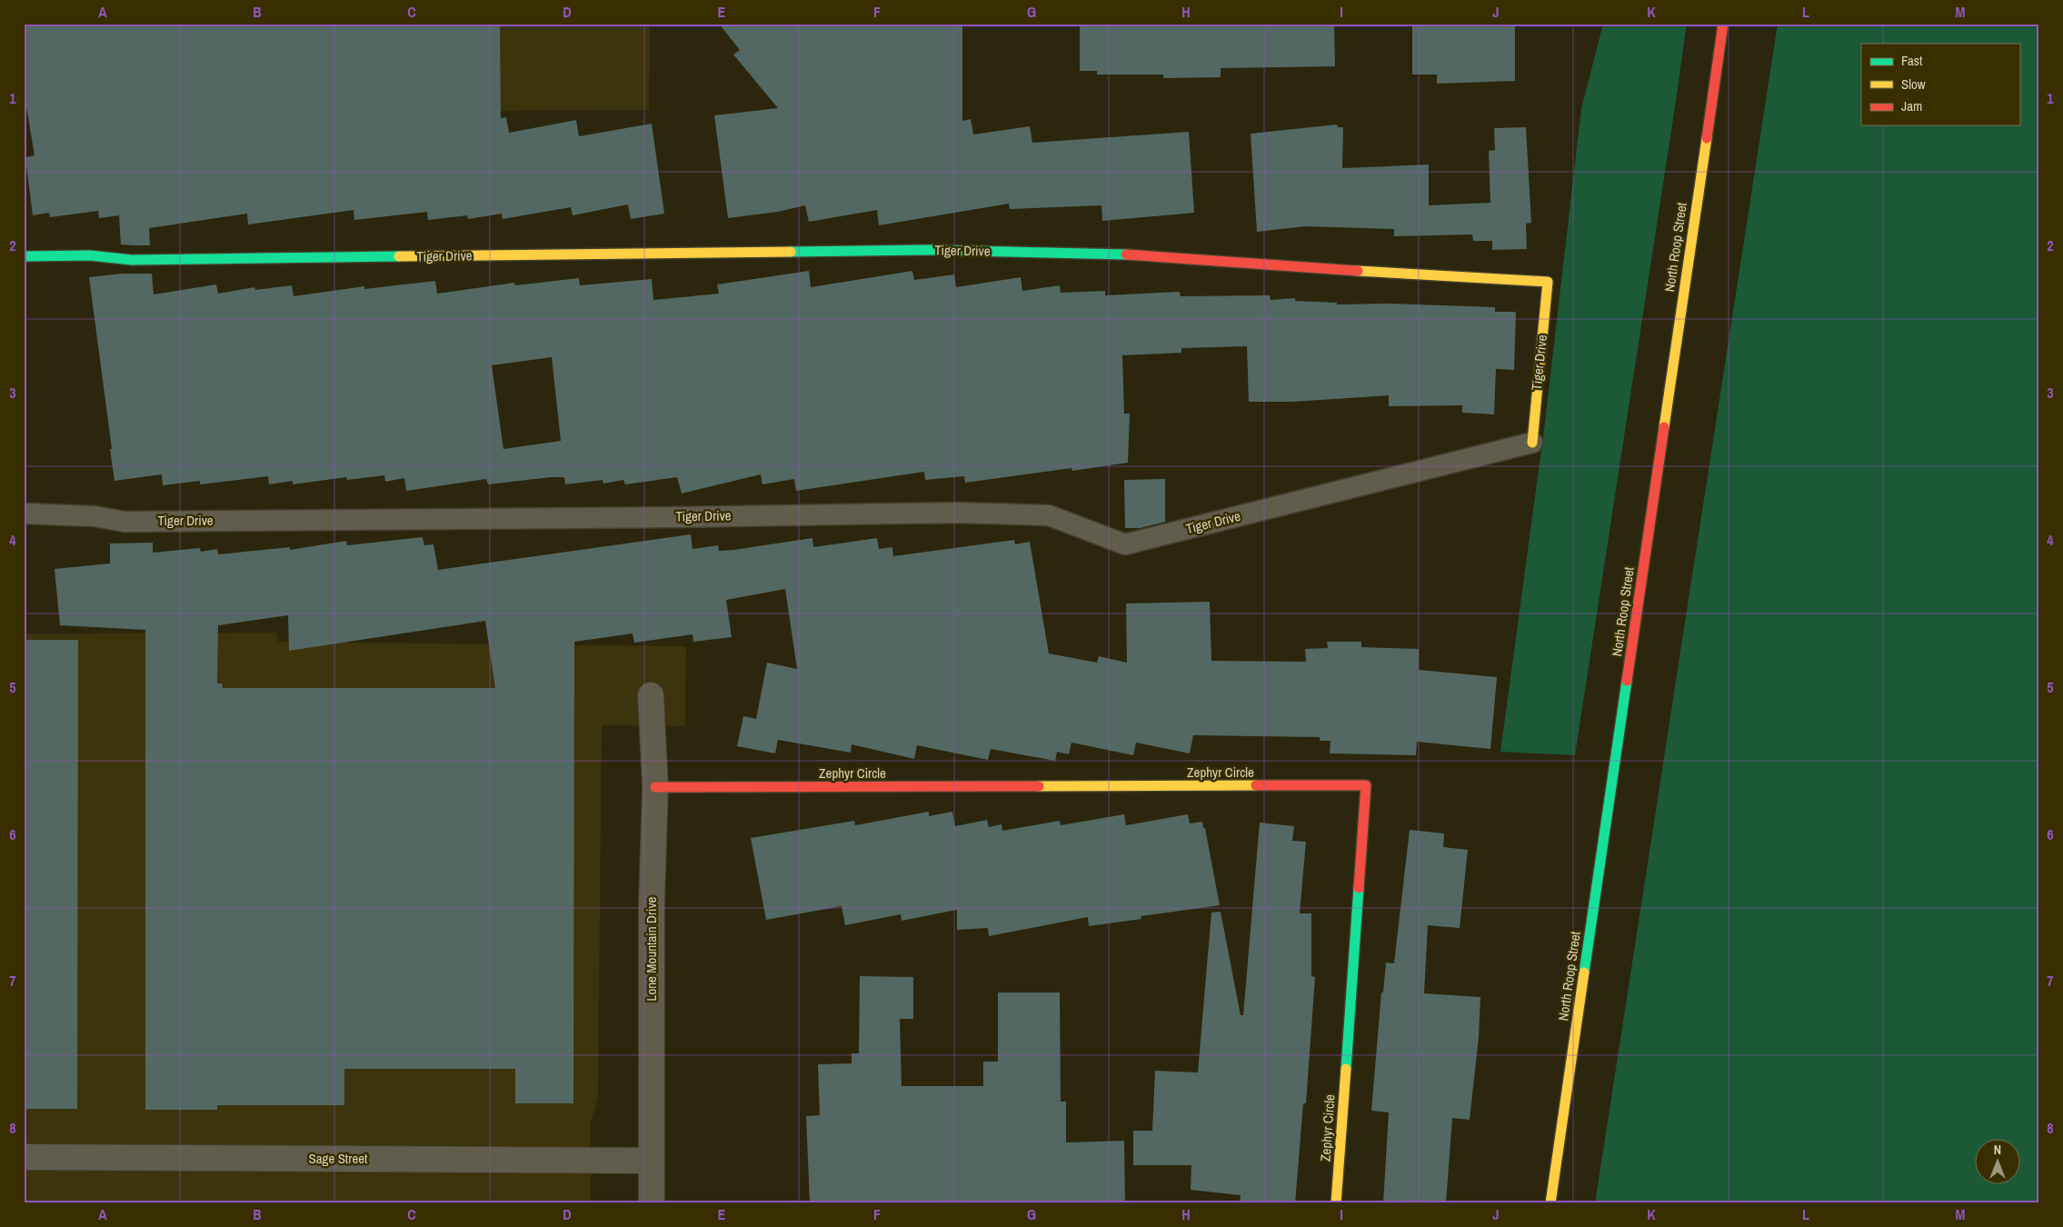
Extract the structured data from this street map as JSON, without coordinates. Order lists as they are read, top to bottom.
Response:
{
  "streets": {
    "street": [
      "North Roop Street",
      "Tiger Drive",
      "Zephyr Circle",
      "Lone Mountain Drive",
      "Sage Street"
    ]
  },
  "crossings": [
    ["Zephyr Circle", "Lone Mountain Drive"],
    ["Lone Mountain Drive", "Sage Street"]
  ],
  "legend": ["Fast", "Slow", "Jam"],
  "north": "top",
  "grid": {
    "columns": [
      "A",
      "B",
      "C",
      "D",
      "E",
      "F",
      "G",
      "H",
      "I",
      "J",
      "K",
      "L",
      "M"
    ],
    "rows": [
      "1",
      "2",
      "3",
      "4",
      "5",
      "6",
      "7",
      "8"
    ]
  }
}
